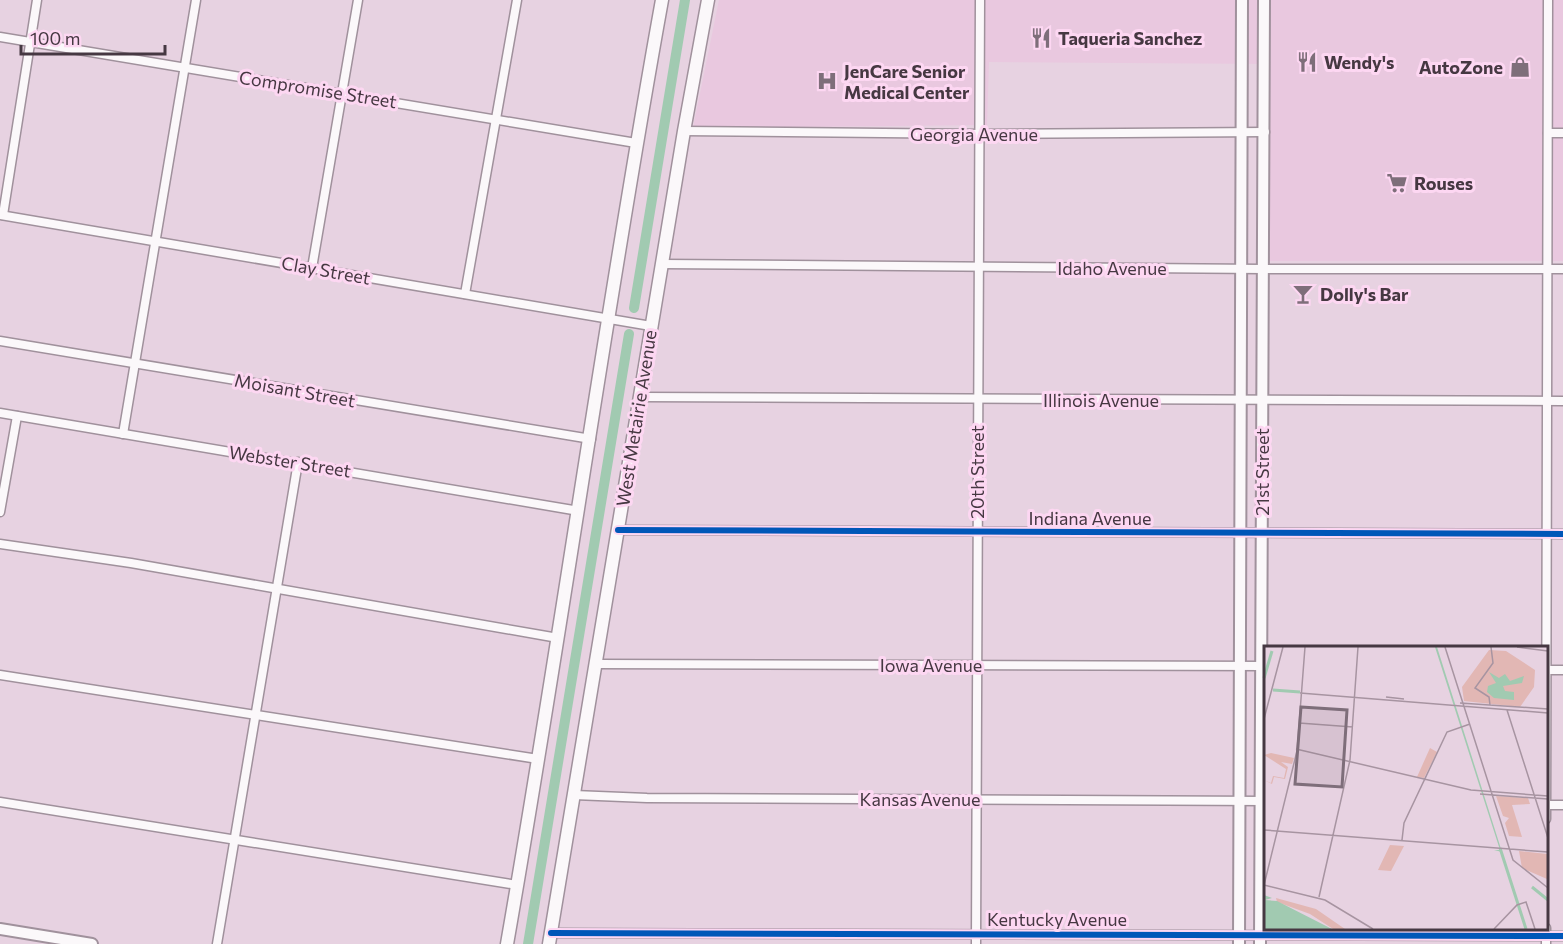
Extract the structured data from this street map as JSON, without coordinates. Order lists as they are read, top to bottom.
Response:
{
  "streets": {
    "main road": ["West Metairie Avenue"],
    "street": [
      "Compromise Street",
      "Georgia Avenue",
      "Idaho Avenue",
      "Clay Street",
      "Moisant Street",
      "Illinois Avenue",
      "Webster Street",
      "20th Street",
      "21st Street",
      "Indiana Avenue",
      "Iowa Avenue",
      "Kansas Avenue",
      "Kentucky Avenue"
    ]
  },
  "crossings": [
    ["Georgia Avenue", "West Metairie Avenue"],
    ["Georgia Avenue", "20th Street"],
    ["Georgia Avenue", "21st Street"],
    ["Idaho Avenue", "West Metairie Avenue"],
    ["Idaho Avenue", "20th Street"],
    ["Idaho Avenue", "21st Street"],
    ["Clay Street", "West Metairie Avenue"],
    ["Illinois Avenue", "West Metairie Avenue"],
    ["Illinois Avenue", "20th Street"],
    ["Illinois Avenue", "21st Street"],
    ["West Metairie Avenue", "Indiana Avenue"],
    ["West Metairie Avenue", "Iowa Avenue"],
    ["West Metairie Avenue", "Kansas Avenue"],
    ["West Metairie Avenue", "Kentucky Avenue"],
    ["20th Street", "Indiana Avenue"],
    ["20th Street", "Iowa Avenue"],
    ["20th Street", "Kansas Avenue"],
    ["20th Street", "Kentucky Avenue"],
    ["21st Street", "Indiana Avenue"],
    ["21st Street", "Iowa Avenue"],
    ["21st Street", "Kansas Avenue"],
    ["21st Street", "Kentucky Avenue"]
  ],
  "places": {
    "restaurant": ["Taqueria Sanchez", "Wendy's"],
    "shop": ["AutoZone"],
    "hospital": ["JenCare Senior Medical Center"],
    "supermarket": ["Rouses"],
    "bar": ["Dolly's Bar"]
  },
  "scale_bar": "100 m"
}
